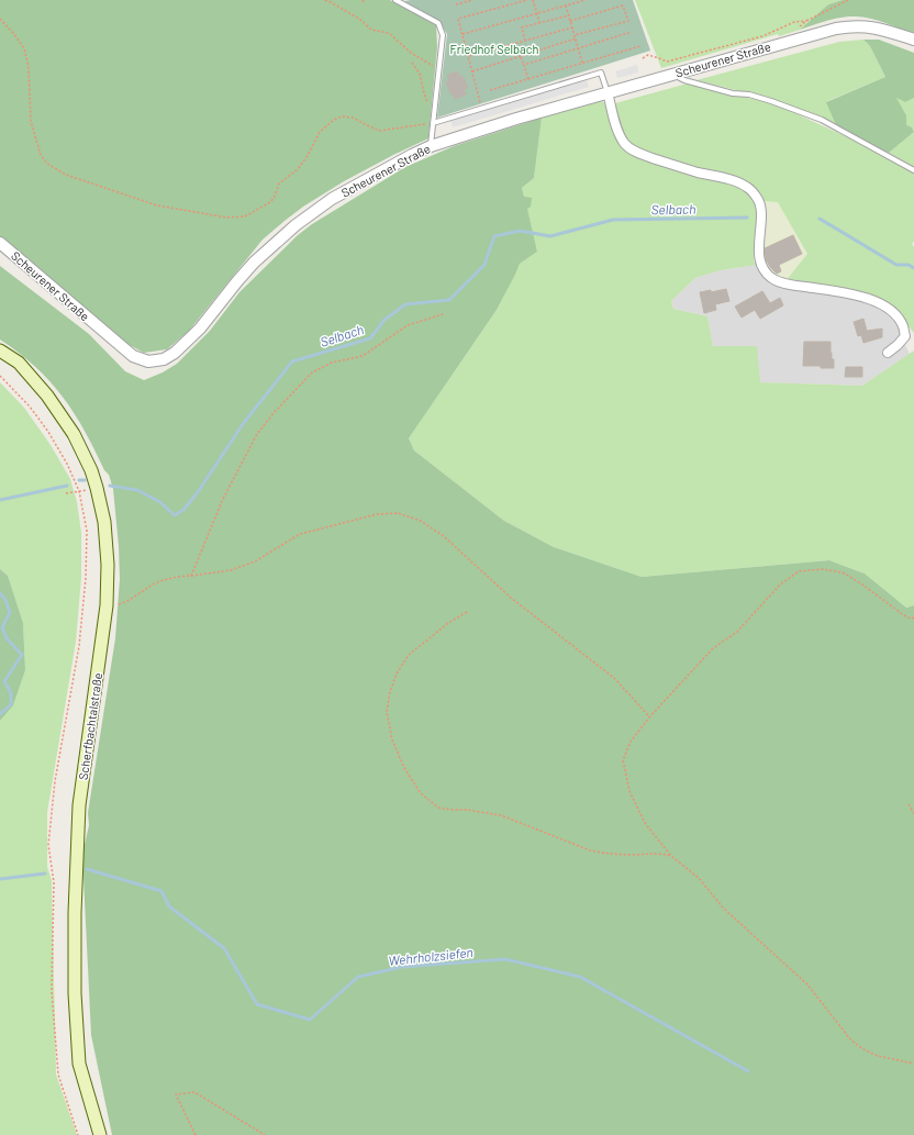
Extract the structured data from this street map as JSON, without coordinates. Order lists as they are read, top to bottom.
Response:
{
  "streets": {
    "main road": ["Scherfbachtalstraße"],
    "street": ["Scheurener Straße"]
  },
  "water": ["Selbach", "Wehrholzsiefen"],
  "parks": ["Friedhof Selbach"]
}
